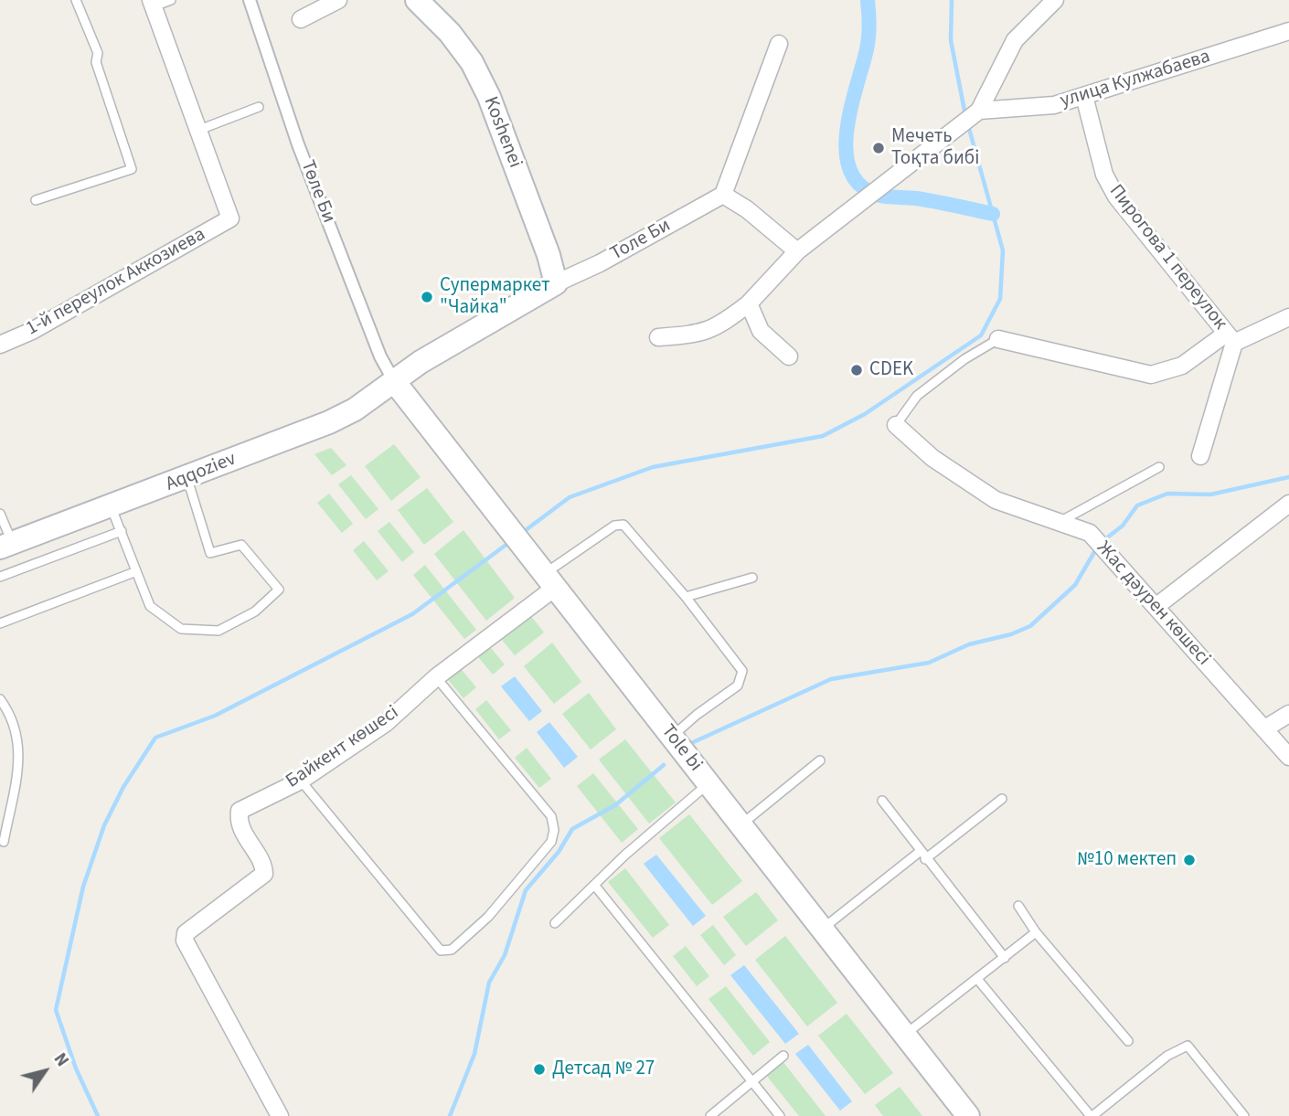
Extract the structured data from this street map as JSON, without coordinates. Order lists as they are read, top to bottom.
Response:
{
  "streets": {
    "main road": ["Koshenei", "Aqqoziev", "Tole bi"],
    "street": [
      "улица Кулжабаева",
      "Төле Би",
      "Толе Би",
      "Пирогова 1 переулок",
      "1-й переулок Аккозиева",
      "Жас дәурен көшесі",
      "Байкент көшесі"
    ]
  },
  "crossings": [
    ["улица Кулжабаева", "Пирогова 1 переулок"],
    ["Koshenei", "Толе Би"],
    ["Koshenei", "Aqqoziev"],
    ["Төле Би", "Aqqoziev"],
    ["Төле Би", "Tole bi"],
    ["Толе Би", "Aqqoziev"],
    ["Aqqoziev", "Tole bi"],
    ["Байкент көшесі", "Tole bi"]
  ],
  "places": [
    "Мечеть Тоқта бибі",
    "Супермаркет \"Чайка\"",
    "CDEK",
    "№10 мектеп",
    "Детсад № 27"
  ],
  "north": "top right"
}
